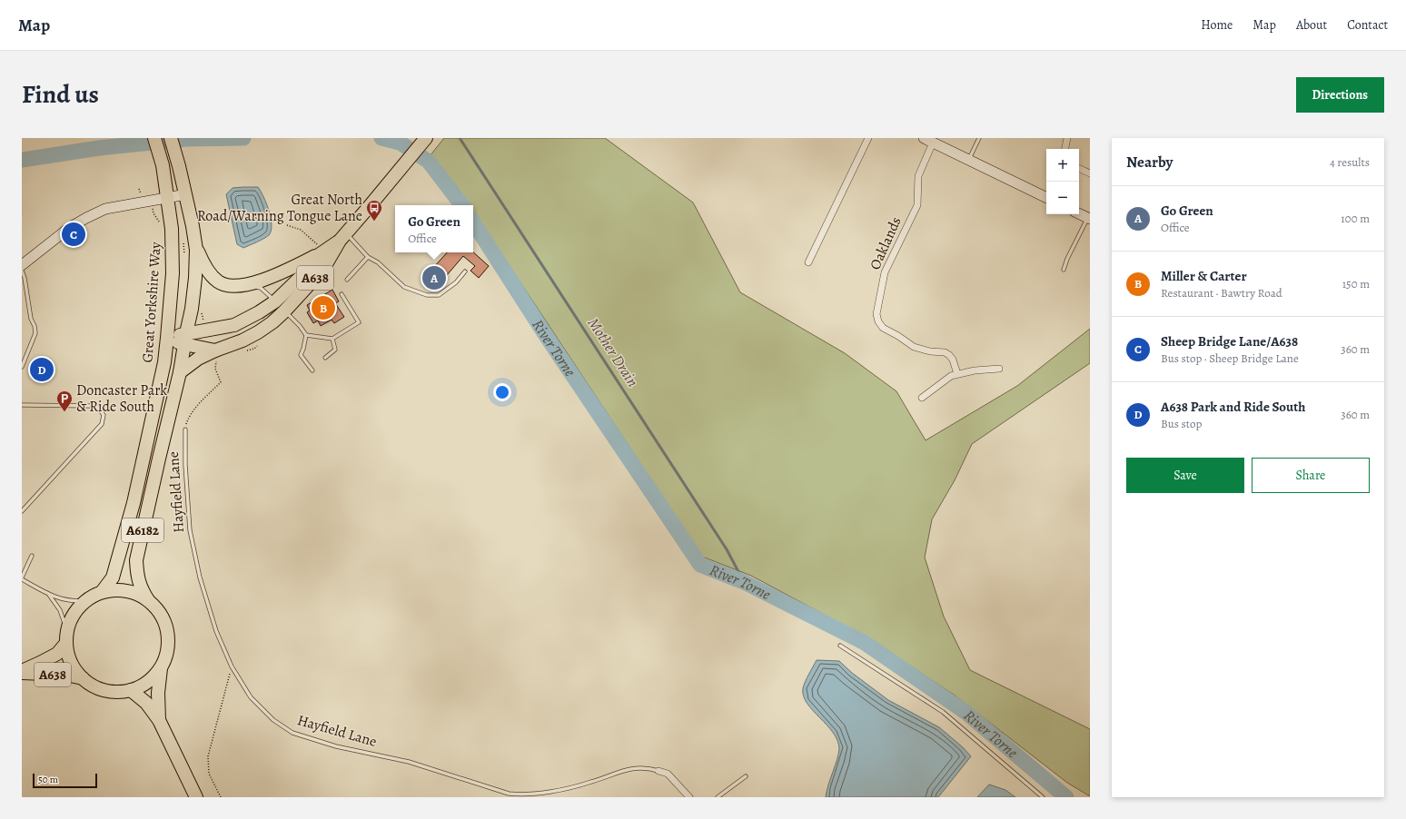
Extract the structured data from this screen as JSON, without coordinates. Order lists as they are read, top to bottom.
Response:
{
  "streets": {
    "highway": ["A638", "Great Yorkshire Way", "A6182"],
    "street": ["Oaklands", "Hayfield Lane"]
  },
  "crossings": [
    ["A638", "Great Yorkshire Way"],
    ["A638", "A6182"],
    ["Great Yorkshire Way", "A6182"]
  ],
  "water": ["River Torne", "Mother Drain"],
  "places": {
    "bus stop": ["Great North Road/Warning Tongue Lane"],
    "parking": ["Doncaster Park & Ride South"]
  },
  "scale_bar": "50 m",
  "page": {
    "header": "Map",
    "nav": [
      "Home",
      "Map",
      "About",
      "Contact"
    ],
    "title": "Find us",
    "buttons": [
      "Directions",
      ["Save", "Share"]
    ],
    "heading": ["Nearby", "4 results"],
    "map_buttons": ["+", "−"],
    "list": [
      {
        "mark": "A",
        "name": "Go Green",
        "note": "Office",
        "value": "100 m"
      },
      {
        "mark": "B",
        "name": "Miller & Carter",
        "note": "Restaurant · Bawtry Road",
        "value": "150 m"
      },
      {
        "mark": "C",
        "name": "Sheep Bridge Lane/A638",
        "note": "Bus stop · Sheep Bridge Lane",
        "value": "360 m"
      },
      {
        "mark": "D",
        "name": "A638 Park and Ride South",
        "note": "Bus stop",
        "value": "360 m"
      }
    ],
    "popup": ["Go Green", "Office"],
    "pins": [
      "C",
      "A",
      "B",
      "D"
    ],
    "scale": "50 m"
  }
}
